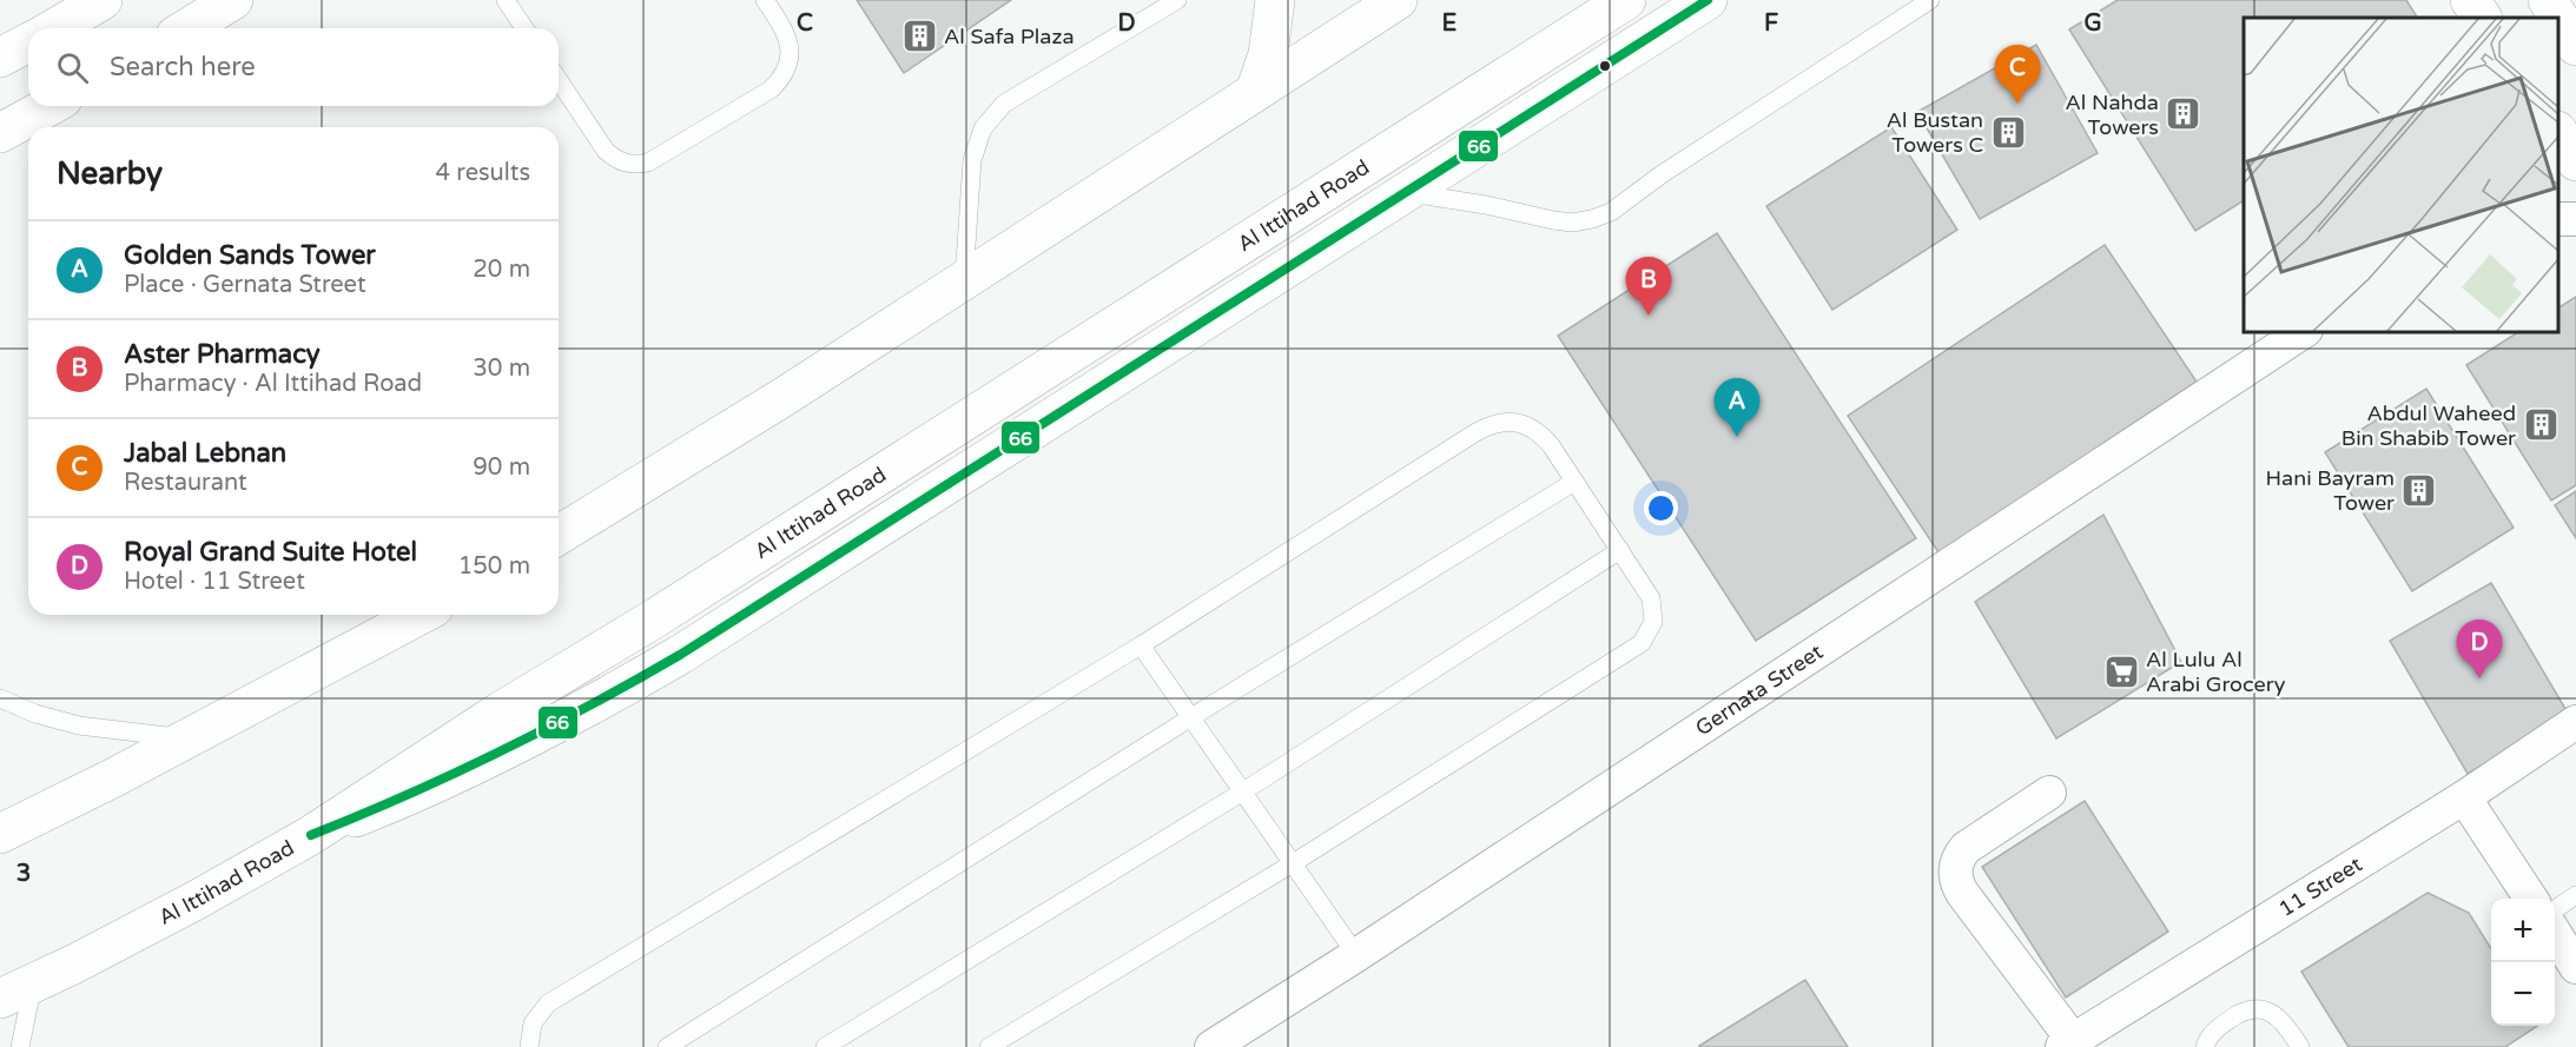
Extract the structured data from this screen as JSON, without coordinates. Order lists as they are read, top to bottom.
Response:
{
  "streets": {
    "main road": ["Al Ittihad Road"],
    "street": ["Gernata Street", "11 Street"]
  },
  "places": {
    "building": [
      "Al Safa Plaza",
      "Al Nahda Towers",
      "Al Bustan Towers C",
      "Abdul Waheed Bin Shabib Tower",
      "Hani Bayram Tower"
    ],
    "supermarket": ["Al Lulu Al Arabi Grocery"]
  },
  "lines": ["transit line 66"],
  "page": {
    "search": "Search here",
    "pins": [
      "C",
      "B",
      "A",
      "D"
    ],
    "heading": ["Nearby", "4 results"],
    "list": [
      {
        "mark": "A",
        "name": "Golden Sands Tower",
        "note": "Place · Gernata Street",
        "value": "20 m"
      },
      {
        "mark": "B",
        "name": "Aster Pharmacy",
        "note": "Pharmacy · Al Ittihad Road",
        "value": "30 m"
      },
      {
        "mark": "C",
        "name": "Jabal Lebnan",
        "note": "Restaurant",
        "value": "90 m"
      },
      {
        "mark": "D",
        "name": "Royal Grand Suite Hotel",
        "note": "Hotel · 11 Street",
        "value": "150 m"
      }
    ],
    "map_buttons": ["+", "−"]
  },
  "grid": {
    "columns": [
      "C",
      "D",
      "E",
      "F",
      "G"
    ],
    "rows": ["3"]
  }
}
